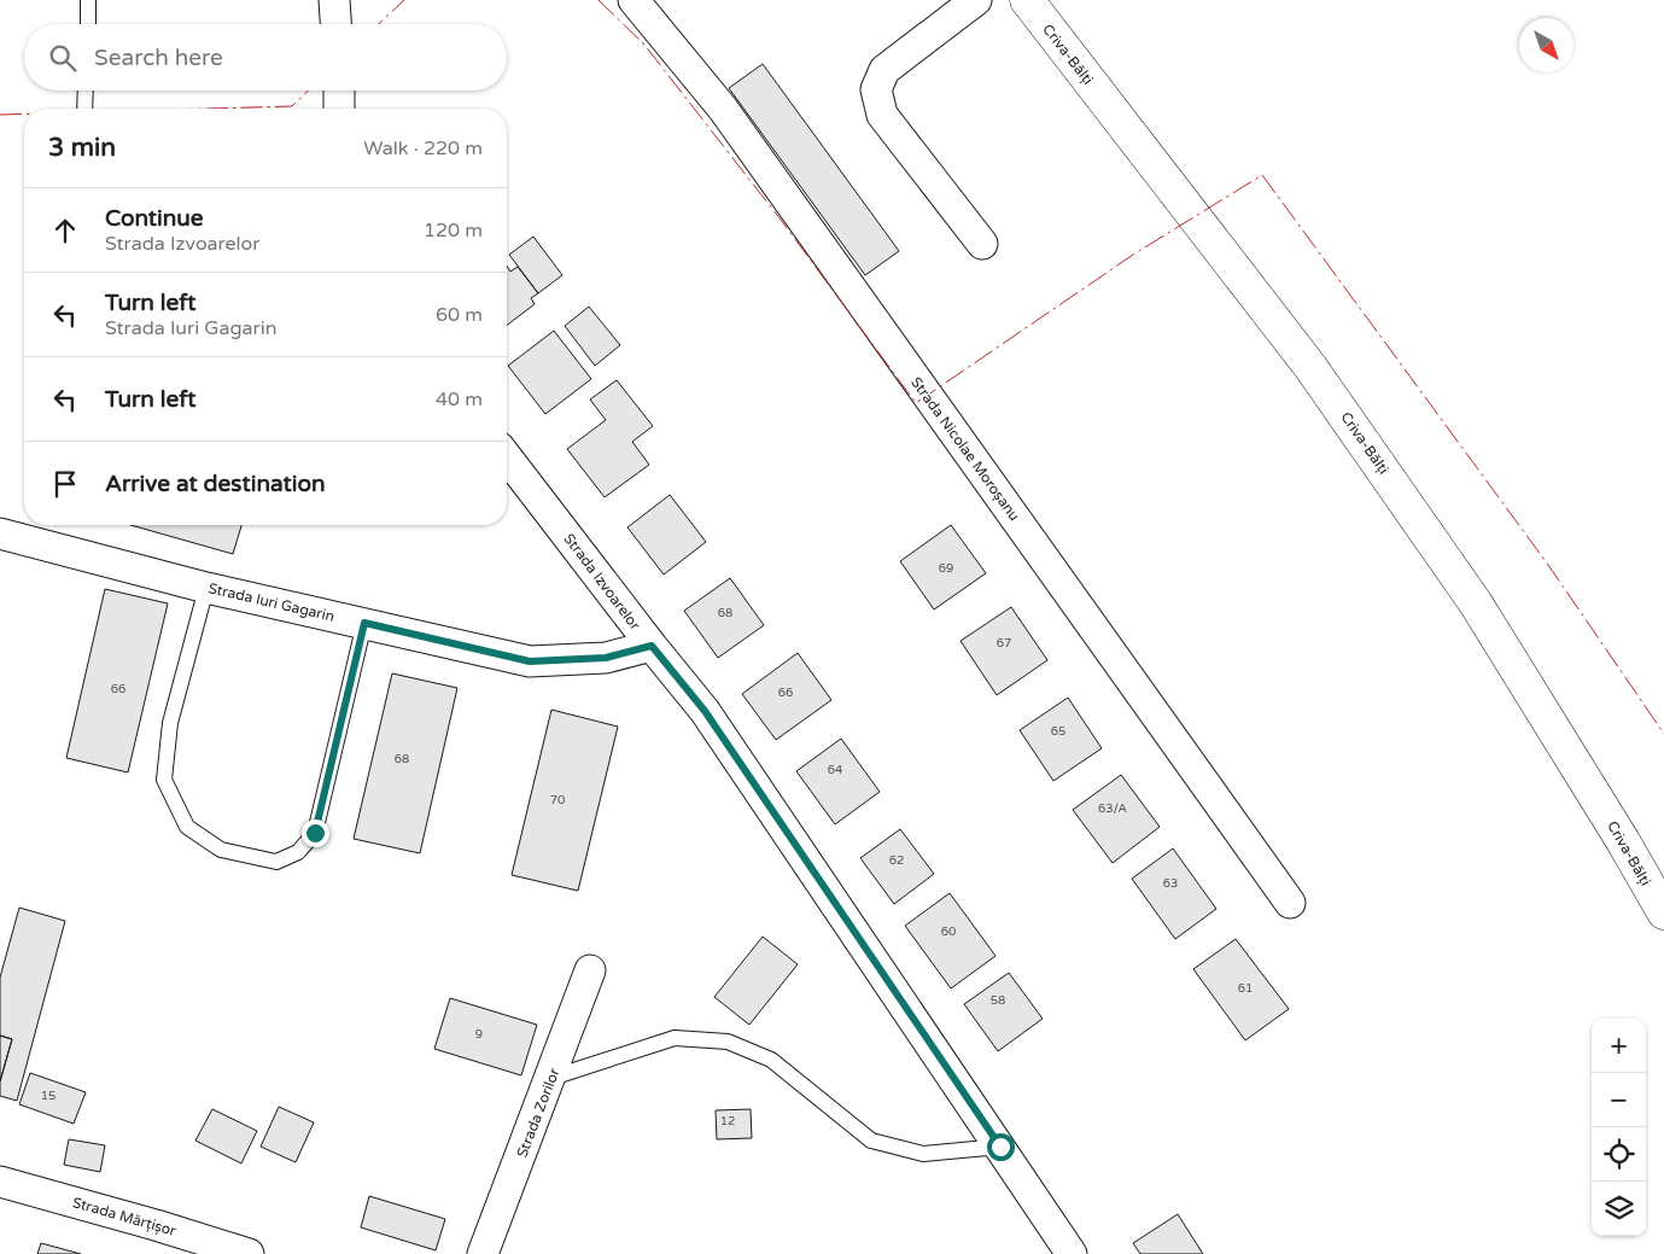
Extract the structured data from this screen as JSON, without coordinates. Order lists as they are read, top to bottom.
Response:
{
  "streets": {
    "highway": ["Criva-Bălți"],
    "street": [
      "Strada Nicolae Moroșanu",
      "Strada Izvoarelor",
      "Strada Iuri Gagarin",
      "Strada Zorilor",
      "Strada Mărțișor"
    ]
  },
  "crossings": [
    ["Strada Izvoarelor", "Strada Iuri Gagarin"]
  ],
  "house_numbers": [
    "69",
    "68",
    "67",
    "66",
    "66",
    "65",
    "68",
    "64",
    "70",
    "63/A",
    "62",
    "63",
    "60",
    "61",
    "58",
    "9",
    "15",
    "12"
  ],
  "north": "bottom right",
  "page": {
    "search": "Search here",
    "heading": ["3 min", "Walk · 220 m"],
    "list": [
      ["Continue", "Strada Izvoarelor", "120 m"],
      ["Turn left", "Strada Iuri Gagarin", "60 m"],
      ["Turn left", "40 m"],
      "Arrive at destination"
    ],
    "map_buttons": ["+", "−"]
  }
}
